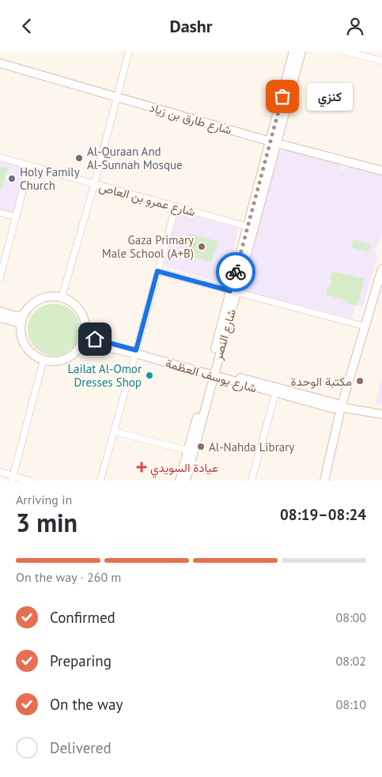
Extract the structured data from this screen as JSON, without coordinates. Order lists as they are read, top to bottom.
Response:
{
  "streets": {
    "main road": ["شارع طارق بن زياد", "شارع النصر", "شارع يوسف العظمة"],
    "street": ["شارع عمرو بن العاص"]
  },
  "crossings": [
    ["شارع طارق بن زياد", "شارع النصر"],
    ["شارع عمرو بن العاص", "شارع النصر"],
    ["شارع النصر", "شارع يوسف العظمة"]
  ],
  "places": {
    "other": [
      "كنزي",
      "Al-Quraan And Al-Sunnah Mosque",
      "Holy Family Church",
      "Gaza Primary Male School (A+B)",
      "Lailat Al-Omor Dresses Shop",
      "مكتبة الوحدة",
      "Al-Nahda Library"
    ],
    "health": ["عيادة السويدي"]
  },
  "page": {
    "header": "Dashr",
    "bubble": "كنزي",
    "heading": ["3 min", "Arriving in", "08:19–08:24"],
    "bar": "On the way · 260 m",
    "list": [
      ["Confirmed", "08:00"],
      ["Preparing", "08:02"],
      ["On the way", "08:10"],
      "Delivered"
    ]
  }
}
